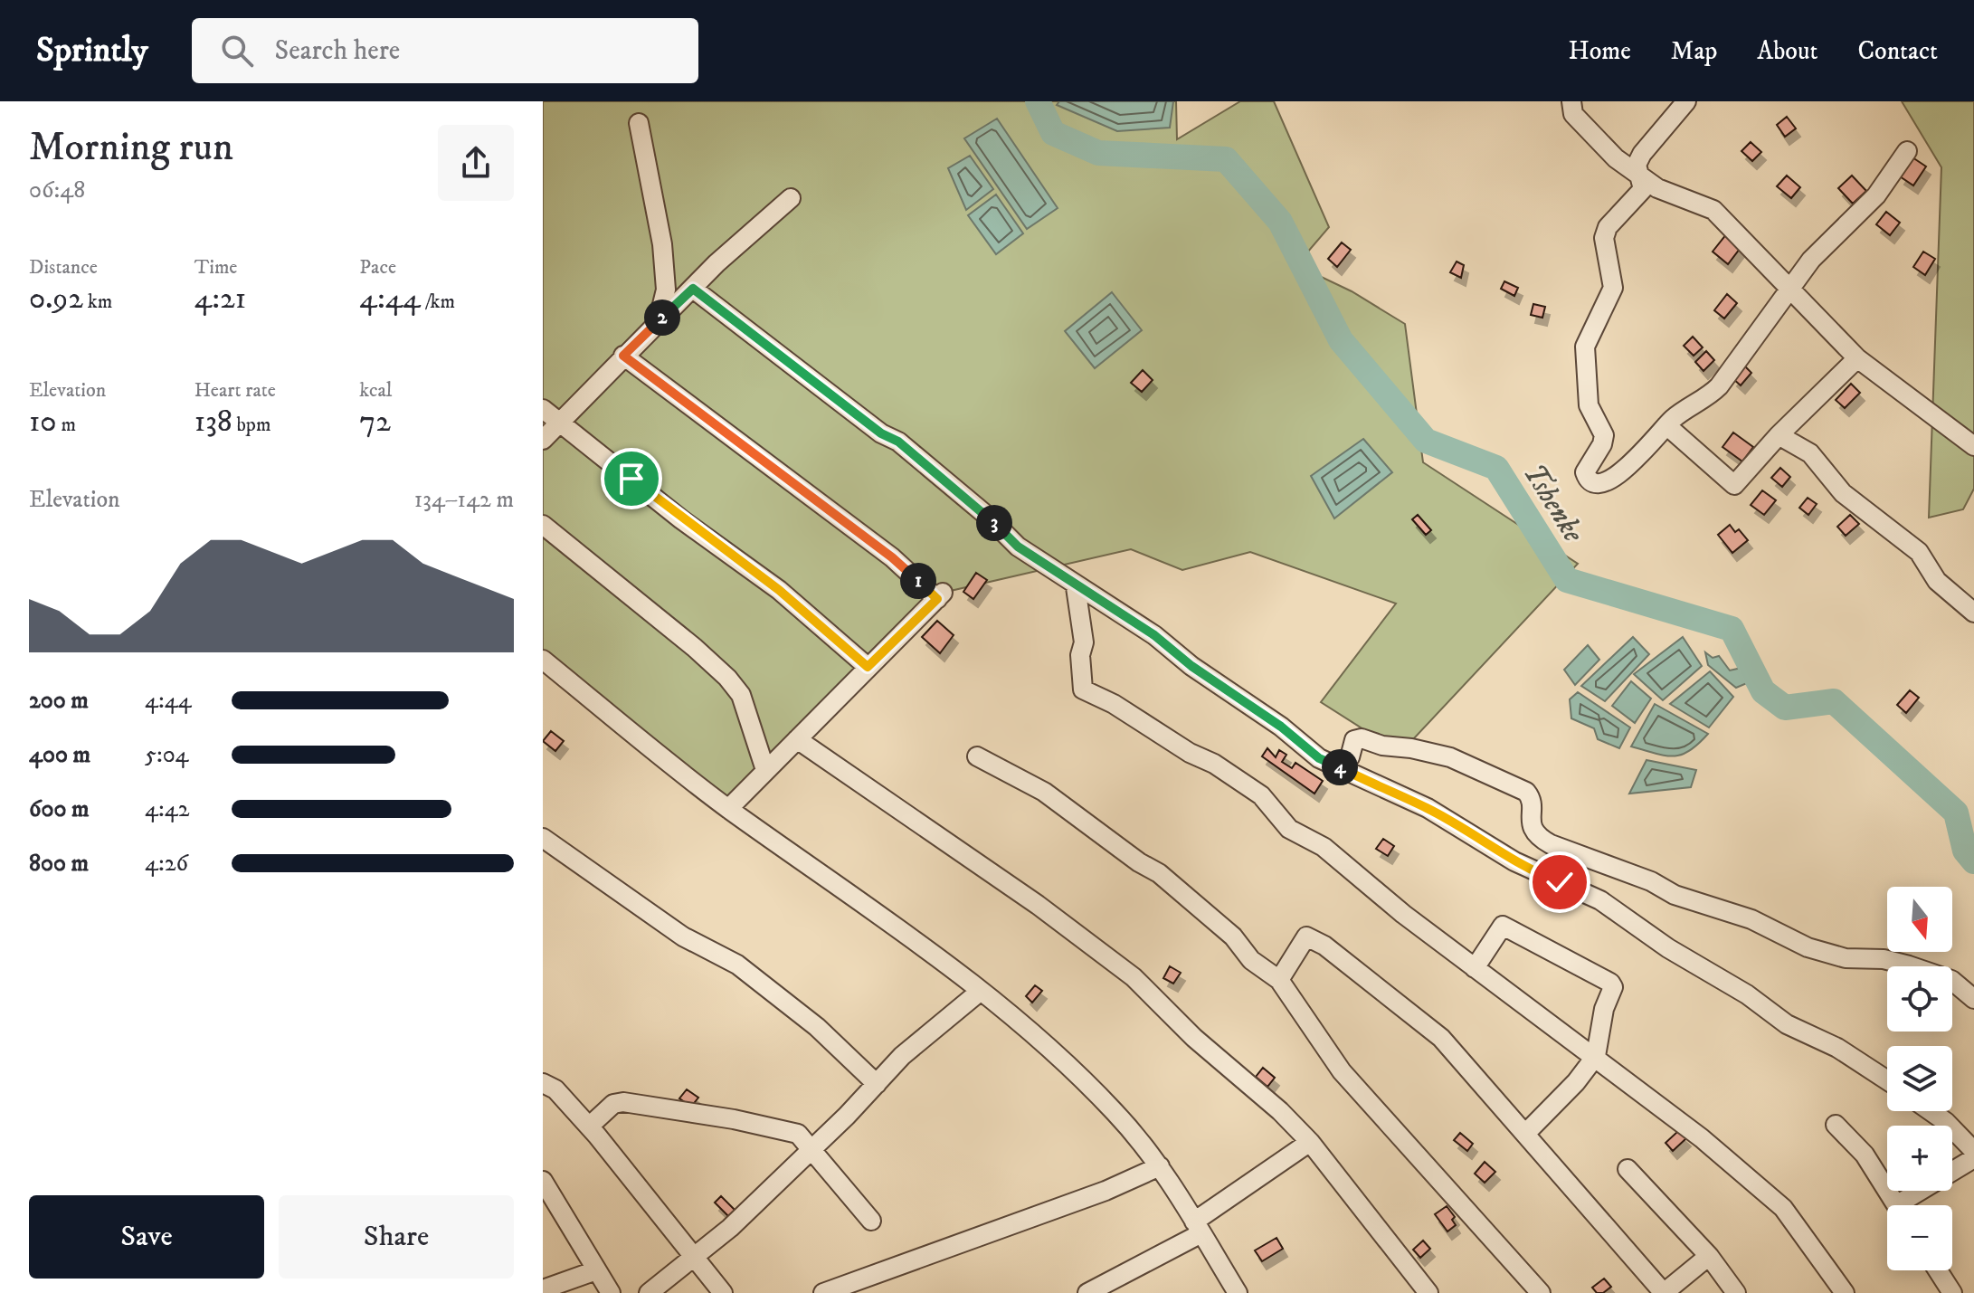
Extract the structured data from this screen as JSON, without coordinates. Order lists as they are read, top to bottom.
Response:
{
  "water": ["Tshenke"],
  "north": "bottom",
  "page": {
    "header": "Sprintly",
    "search": "Search here",
    "nav": [
      "Home",
      "Map",
      "About",
      "Contact"
    ],
    "heading": ["Morning run", "06:48"],
    "stats": [
      ["Distance", "0.92 km"],
      ["Time", "4:21"],
      ["Pace", "4:44 /km"],
      ["Elevation", "10 m"],
      ["Heart rate", "138 bpm"],
      ["kcal", "72"]
    ],
    "pins": [
      "2",
      "3",
      "1",
      "4"
    ],
    "chart": ["Elevation", "134–142 m"],
    "list": [
      {
        "name": "200 m",
        "note": "4:44"
      },
      {
        "name": "400 m",
        "note": "5:04"
      },
      {
        "name": "600 m",
        "note": "4:42"
      },
      {
        "name": "800 m",
        "note": "4:26"
      }
    ],
    "map_buttons": ["+", "−"],
    "buttons": ["Save", "Share"]
  }
}
